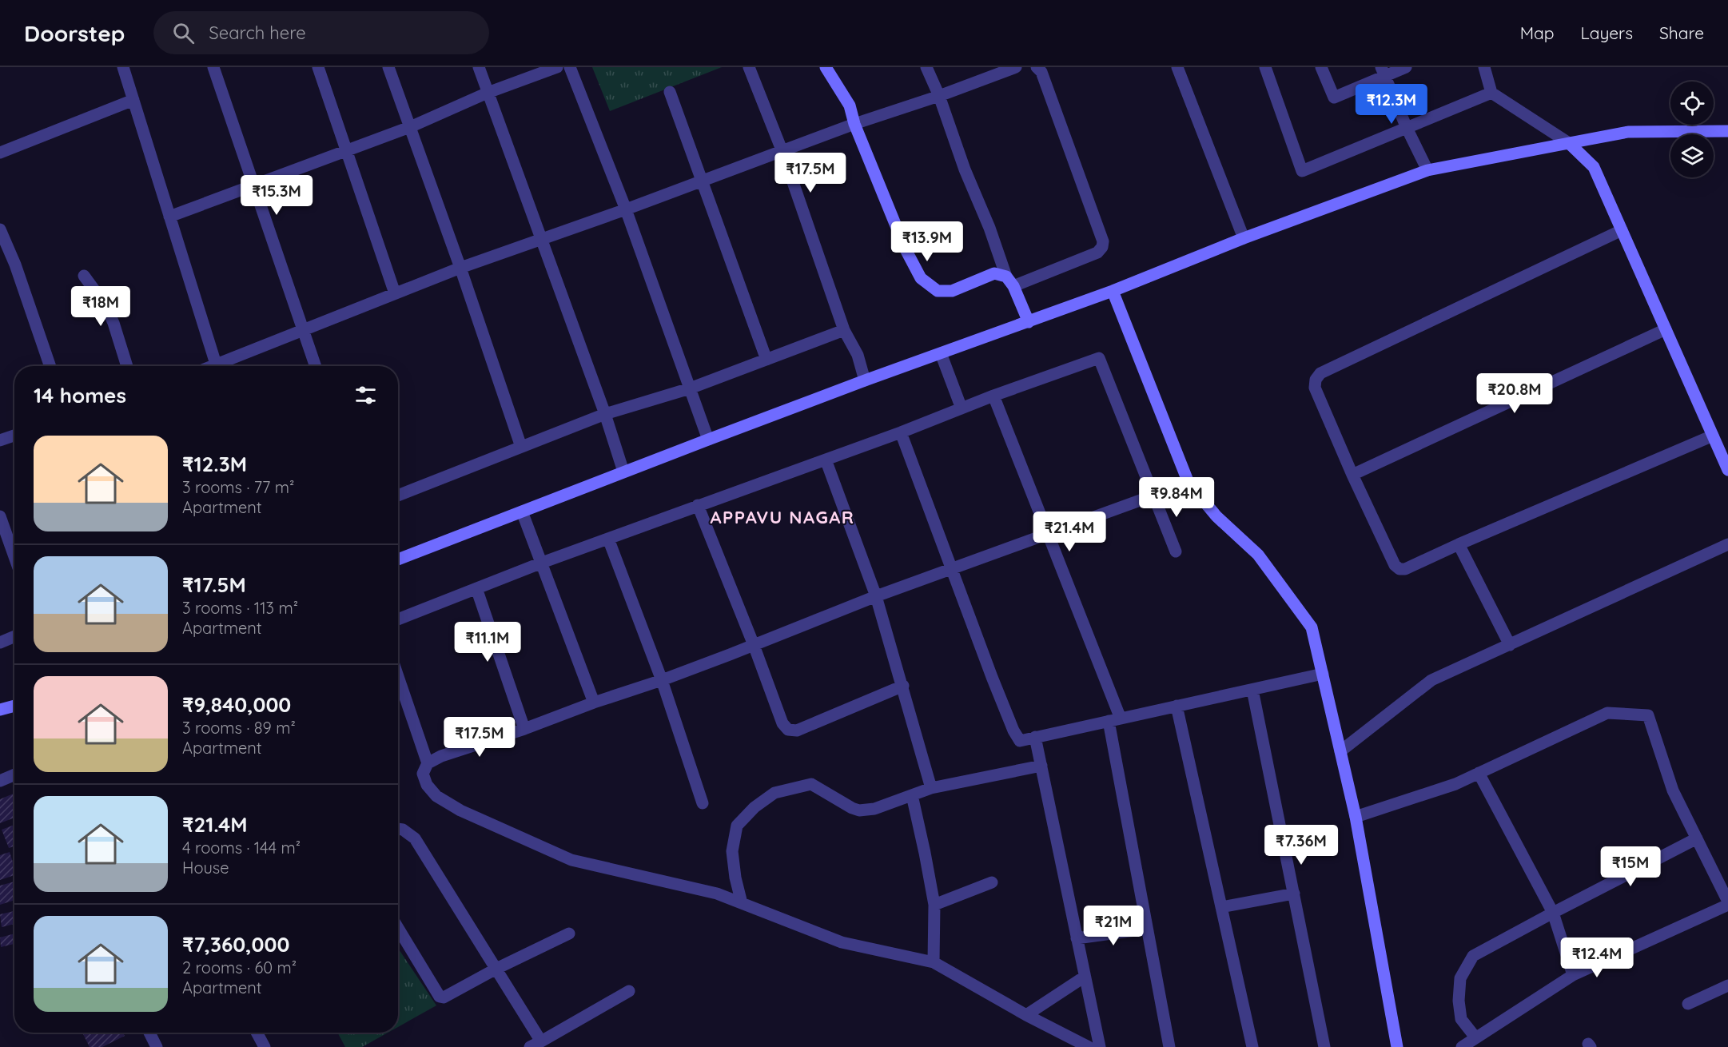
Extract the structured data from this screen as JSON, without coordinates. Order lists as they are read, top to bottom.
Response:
{
  "districts": ["APPAVU NAGAR"],
  "page": {
    "header": "Doorstep",
    "search": "Search here",
    "nav": ["Map", "Layers", "Share"],
    "price": [
      "₹12.3M",
      "₹17.5M",
      "₹15.3M",
      "₹13.9M",
      "₹18M",
      "₹20.8M",
      "₹9.84M",
      "₹21.4M",
      "₹11.1M",
      "₹17.5M",
      "₹7.36M",
      "₹15M",
      "₹21M",
      "₹12.4M"
    ],
    "heading": "14 homes",
    "list": [
      {
        "name": "₹12.3M",
        "note": "3 rooms · 77 m² · Apartment"
      },
      {
        "name": "₹17.5M",
        "note": "3 rooms · 113 m² · Apartment"
      },
      {
        "name": "₹9,840,000",
        "note": "3 rooms · 89 m² · Apartment"
      },
      {
        "name": "₹21.4M",
        "note": "4 rooms · 144 m² · House"
      },
      {
        "name": "₹7,360,000",
        "note": "2 rooms · 60 m² · Apartment"
      }
    ]
  }
}
